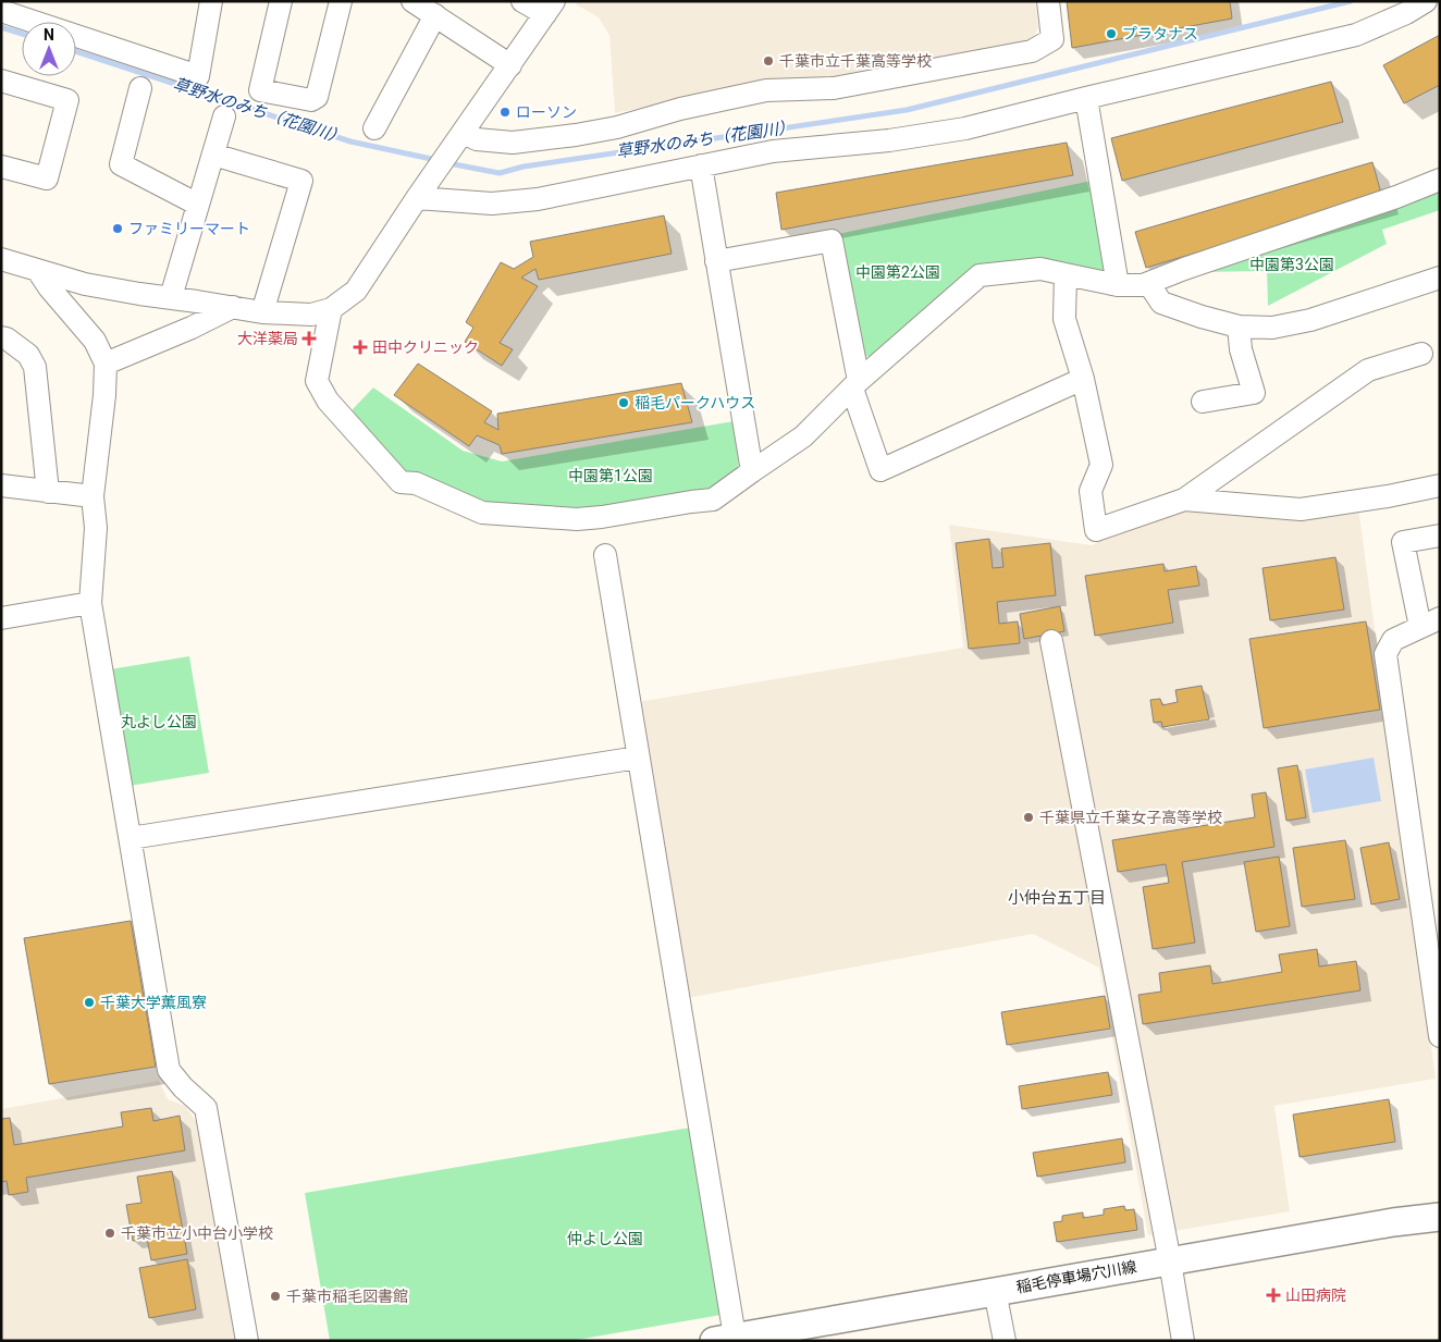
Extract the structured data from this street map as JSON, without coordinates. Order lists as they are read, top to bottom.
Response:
{
  "streets": {
    "main road": ["稲毛停車場穴川線"]
  },
  "districts": ["小仲台五丁目"],
  "water": ["草野水のみち（花園川）"],
  "parks": [
    "中園第3公園",
    "中園第2公園",
    "中園第1公園",
    "丸よし公園",
    "仲よし公園"
  ],
  "places": {
    "other": [
      "プラタナス",
      "千葉市立千葉高等学校",
      "ローソン",
      "ファミリーマート",
      "稲毛パークハウス",
      "千葉県立千葉女子高等学校",
      "千葉大学薫風寮",
      "千葉市立小中台小学校",
      "千葉市稲毛図書館"
    ],
    "health": ["大洋薬局", "田中クリニック", "山田病院"]
  },
  "north": "top"
}
